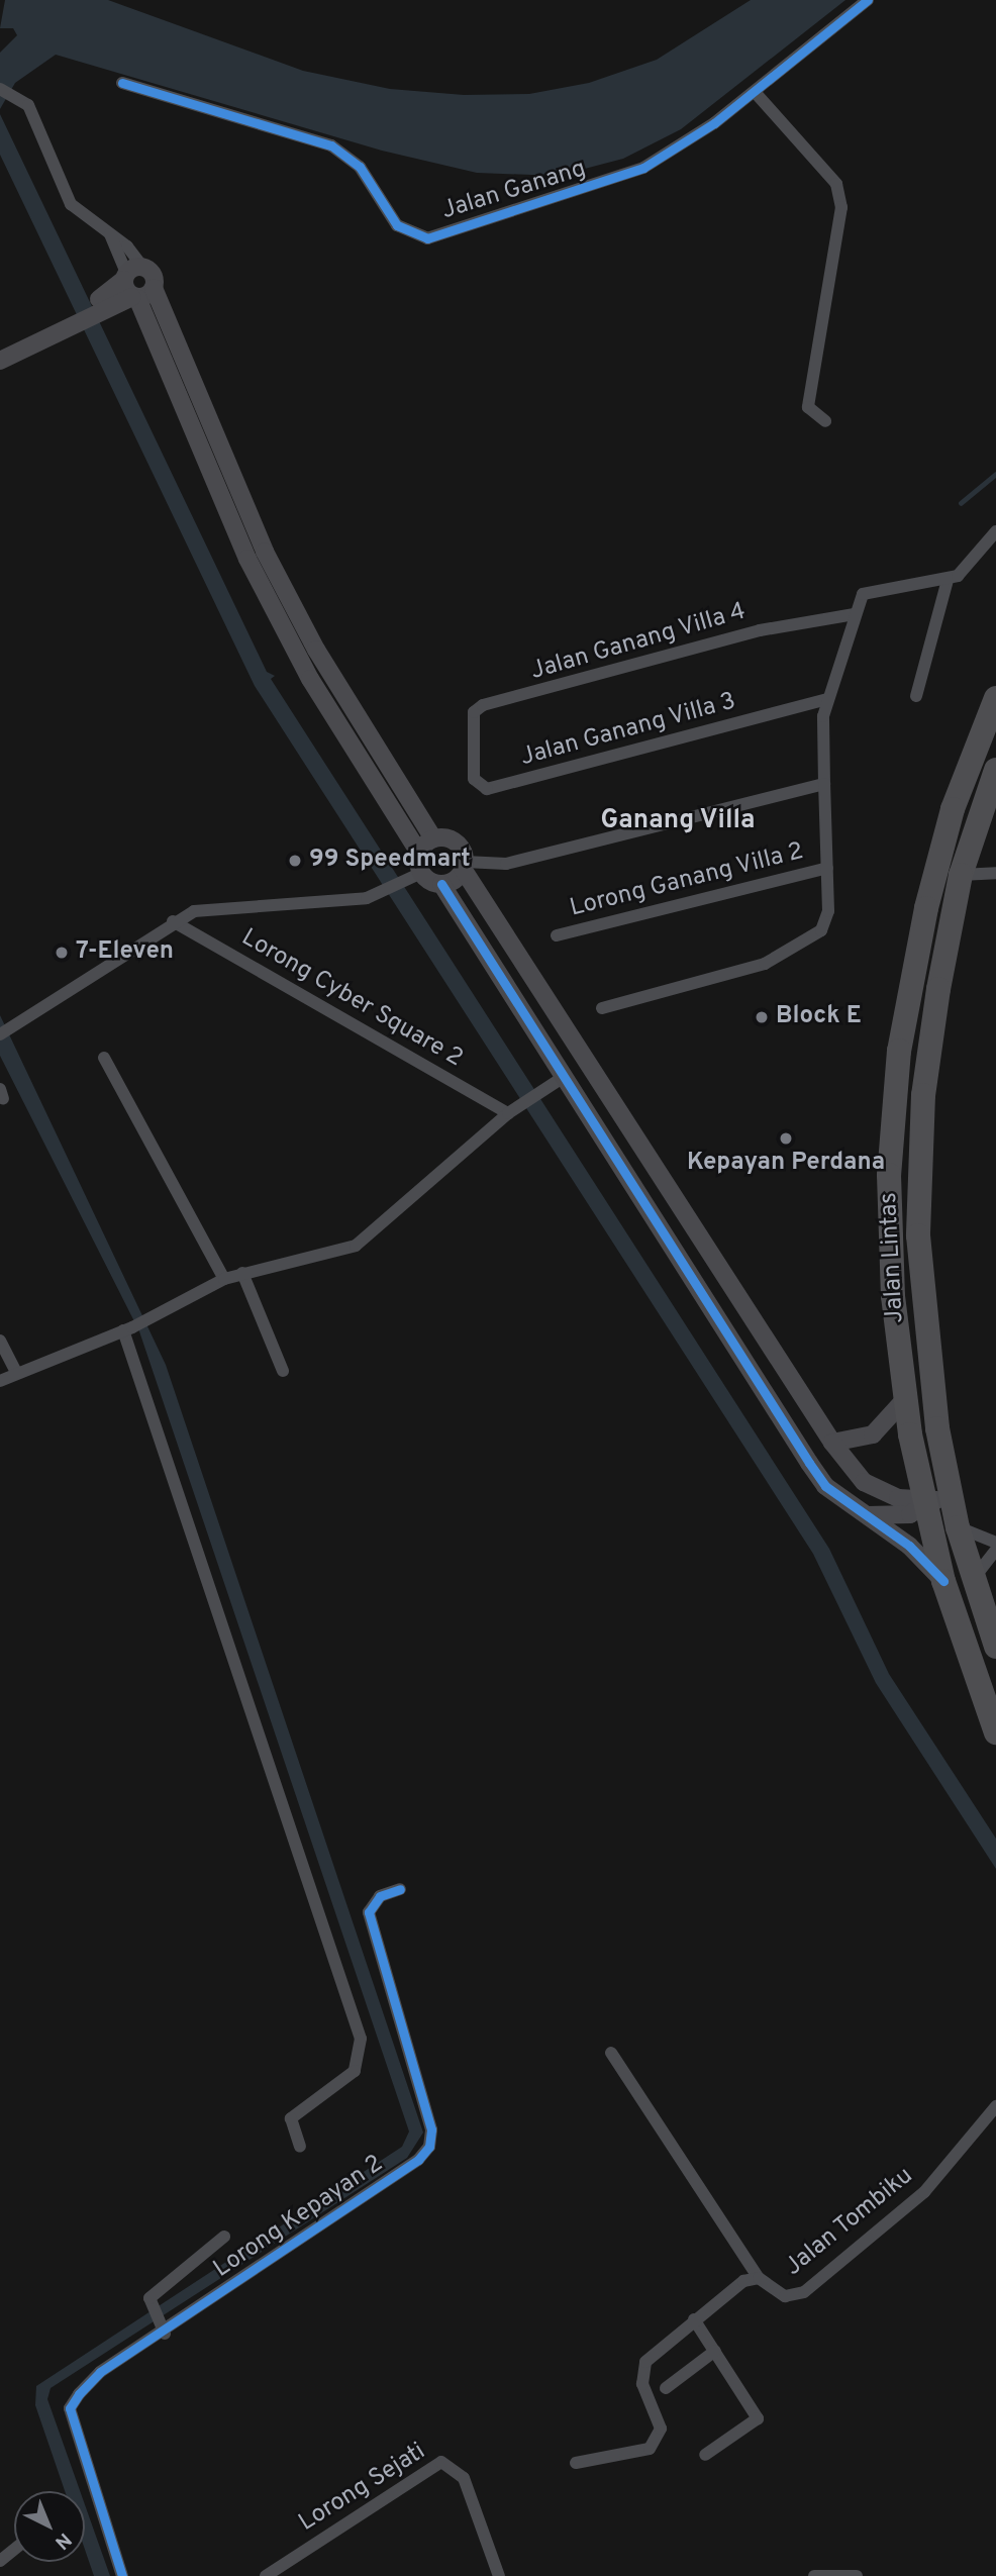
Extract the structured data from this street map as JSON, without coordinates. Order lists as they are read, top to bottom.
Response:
{
  "streets": {
    "highway": ["Jalan Lintas"],
    "street": [
      "Jalan Ganang",
      "Jalan Ganang Villa 4",
      "Jalan Ganang Villa 3",
      "Lorong Ganang Villa 2",
      "Lorong Cyber Square 2",
      "Lorong Kepayan 2",
      "Jalan Tombiku",
      "Lorong Sejati"
    ]
  },
  "crossings": [
    ["Jalan Ganang Villa 4", "Jalan Ganang Villa 3"]
  ],
  "districts": ["Ganang Villa"],
  "places": [
    "99 Speedmart",
    "7-Eleven",
    "Block E",
    "Kepayan Perdana"
  ],
  "north": "bottom right"
}
